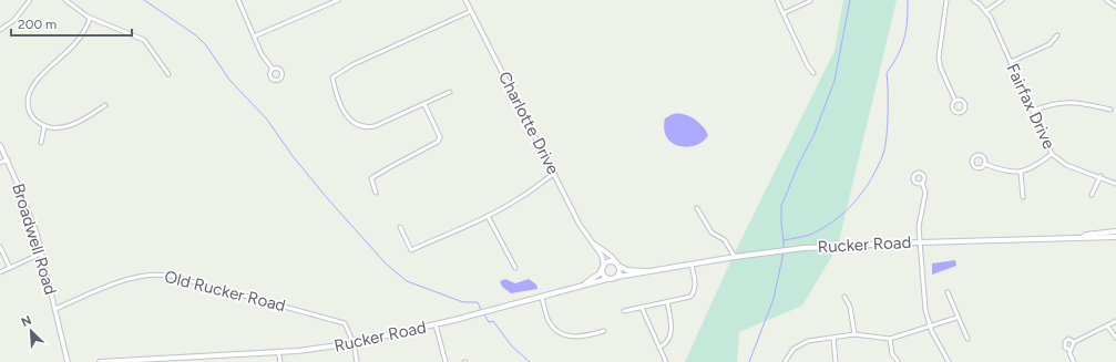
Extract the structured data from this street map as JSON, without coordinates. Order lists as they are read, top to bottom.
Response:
{
  "streets": {
    "main road": ["Rucker Road"],
    "street": [
      "Fairfax Drive",
      "Charlotte Drive",
      "Broadwell Road",
      "Old Rucker Road"
    ]
  },
  "crossings": [
    ["Charlotte Drive", "Rucker Road"],
    ["Broadwell Road", "Old Rucker Road"],
    ["Rucker Road", "Old Rucker Road"]
  ],
  "scale_bar": "200 m",
  "north": "top left"
}
